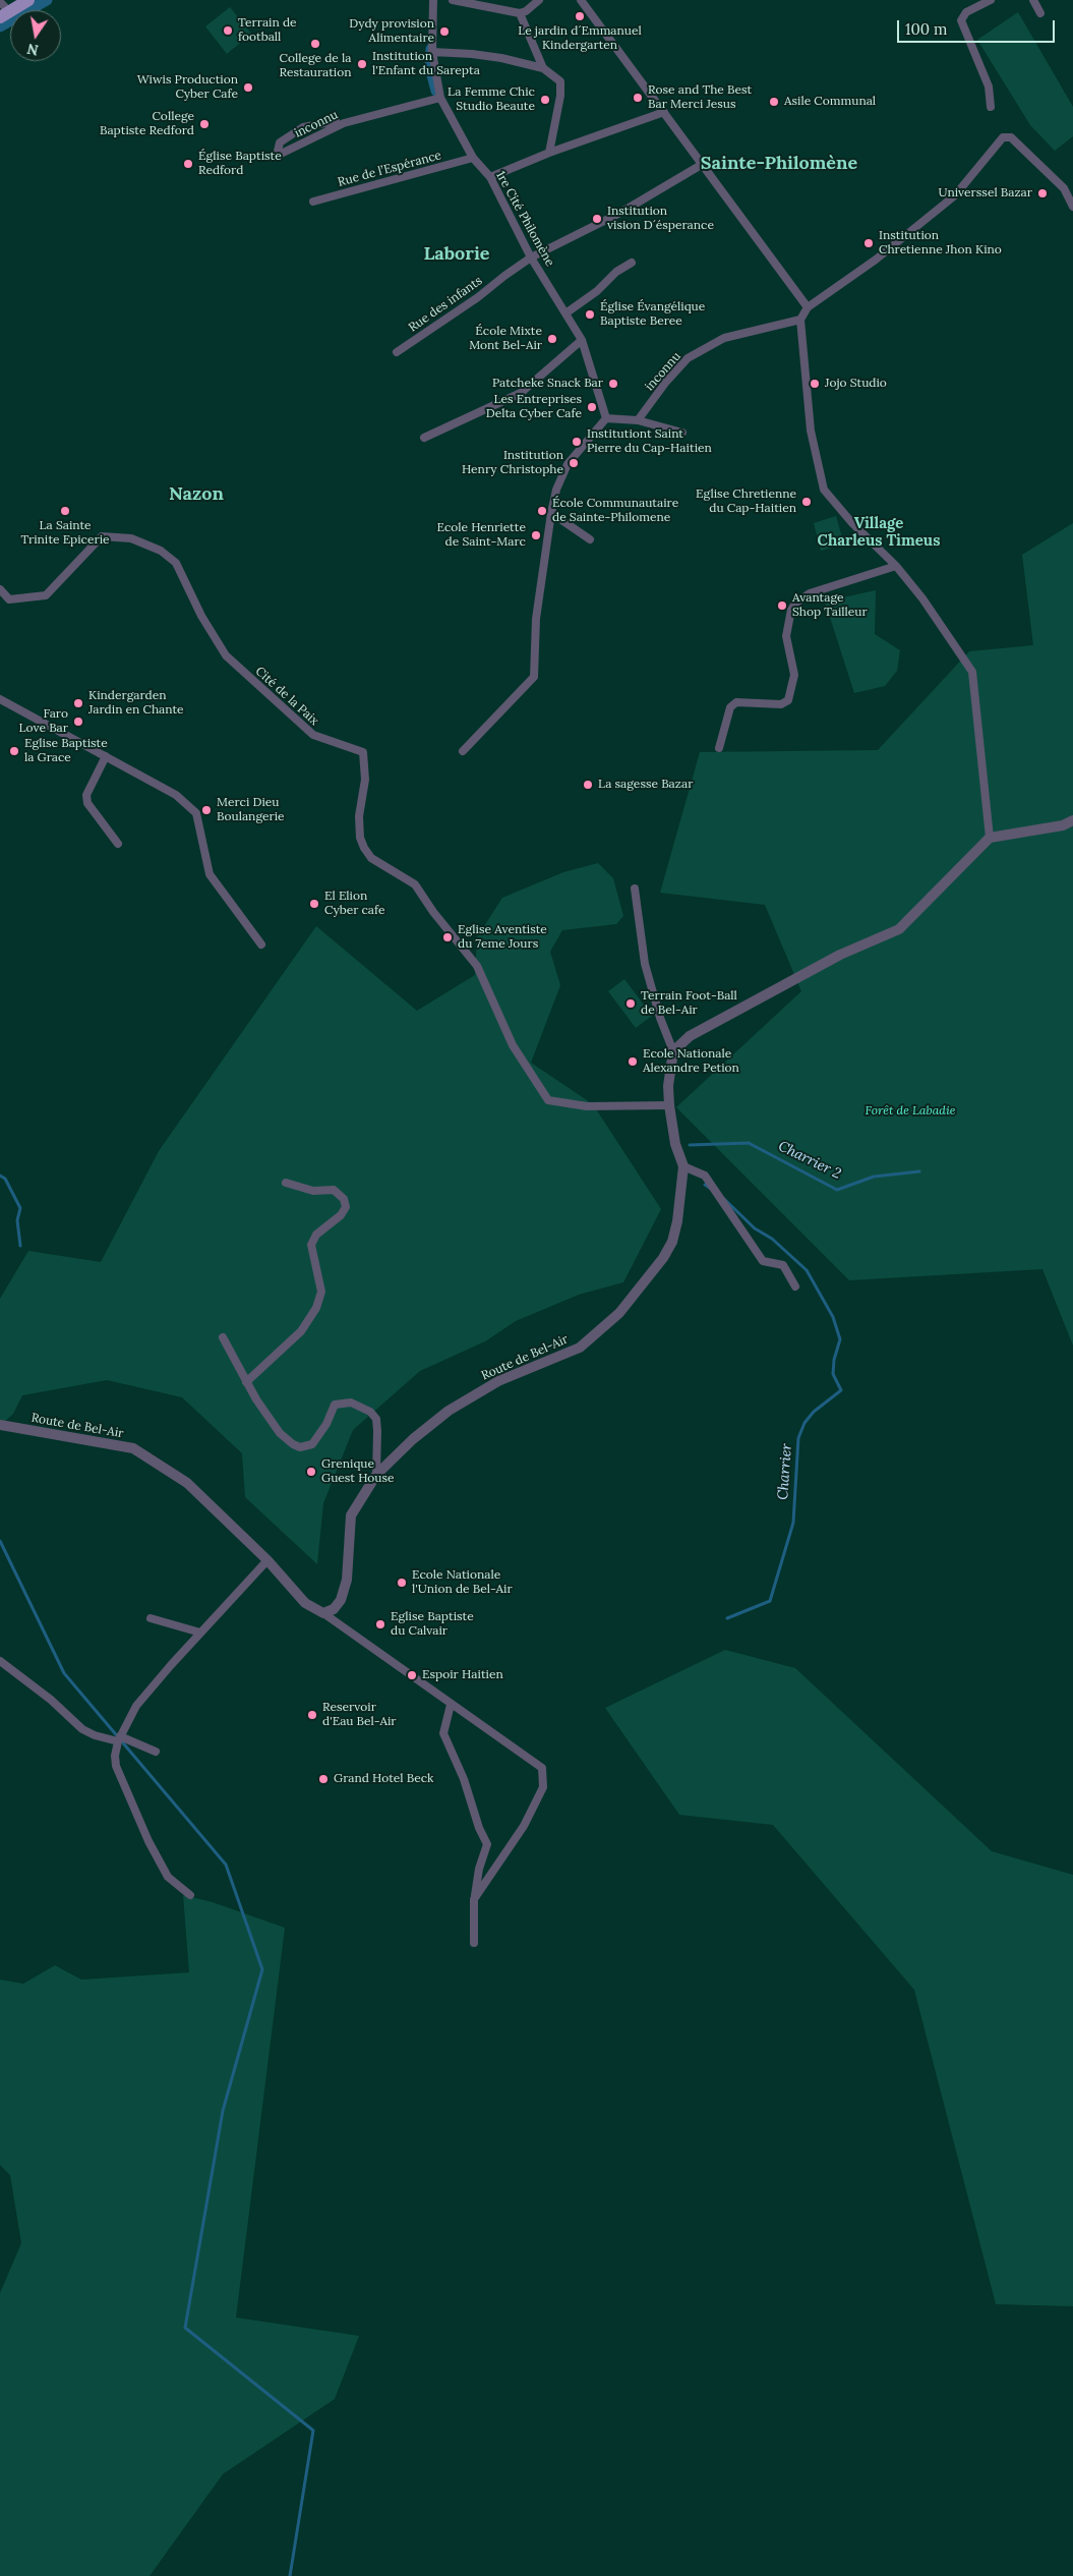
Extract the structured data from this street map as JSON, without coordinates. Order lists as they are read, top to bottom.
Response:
{
  "streets": {
    "street": [
      "inconnu",
      "Rue de l’Espérance",
      "1re Cité Philomène",
      "Rue des infants",
      "Cité de la Paix",
      "Route de Bel-Air"
    ]
  },
  "crossings": [
    ["inconnu", "1re Cité Philomène"],
    ["Rue de l’Espérance", "1re Cité Philomène"],
    ["1re Cité Philomène", "Rue des infants"],
    ["Cité de la Paix", "Route de Bel-Air"]
  ],
  "districts": [
    "Sainte-Philomène",
    "Laborie",
    "Nazon",
    "Village Charleus Timeus"
  ],
  "water": ["Charrier 2", "Charrier"],
  "parks": ["Forêt de Labadie"],
  "places": [
    "Le jardin d´Emmanuel Kindergarten",
    "Terrain de football",
    "Dydy provision Alimentaire",
    "College de la Restauration",
    "Institution l'Enfant du Sarepta",
    "Wiwis Production Cyber Cafe",
    "Rose and The Best Bar Merci Jesus",
    "La Femme Chic Studio Beaute",
    "Asile Communal",
    "College Baptiste Redford",
    "Église Baptiste Redford",
    "Universsel Bazar",
    "Institution vision D´ésperance",
    "Institution Chretienne Jhon Kino",
    "Église Évangélique Baptiste Beree",
    "École Mixte Mont Bel-Air",
    "Patcheke Snack Bar",
    "Jojo Studio",
    "Les Entreprises Delta Cyber Cafe",
    "Institutiont Saint Pierre du Cap-Haitien",
    "Institution Henry Christophe",
    "Eglise Chretienne du Cap-Haitien",
    "La Sainte Trinite Epicerie",
    "École Communautaire de Sainte-Philomene",
    "Ecole Henriette de Saint-Marc",
    "Avantage Shop Tailleur",
    "Kindergarden Jardin en Chante",
    "Faro Love Bar",
    "Eglise Baptiste la Grace",
    "La sagesse Bazar",
    "Merci Dieu Boulangerie",
    "El Elion Cyber cafe",
    "Eglise Aventiste du 7eme Jours",
    "Terrain Foot-Ball de Bel-Air",
    "Ecole Nationale Alexandre Petion",
    "Grenique Guest House",
    "Ecole Nationale l'Union de Bel-Air",
    "Eglise Baptiste du Calvair",
    "Espoir Haitien",
    "Reservoir d'Eau Bel-Air",
    "Grand Hotel Beck"
  ],
  "scale_bar": "100 m",
  "north": "bottom"
}
